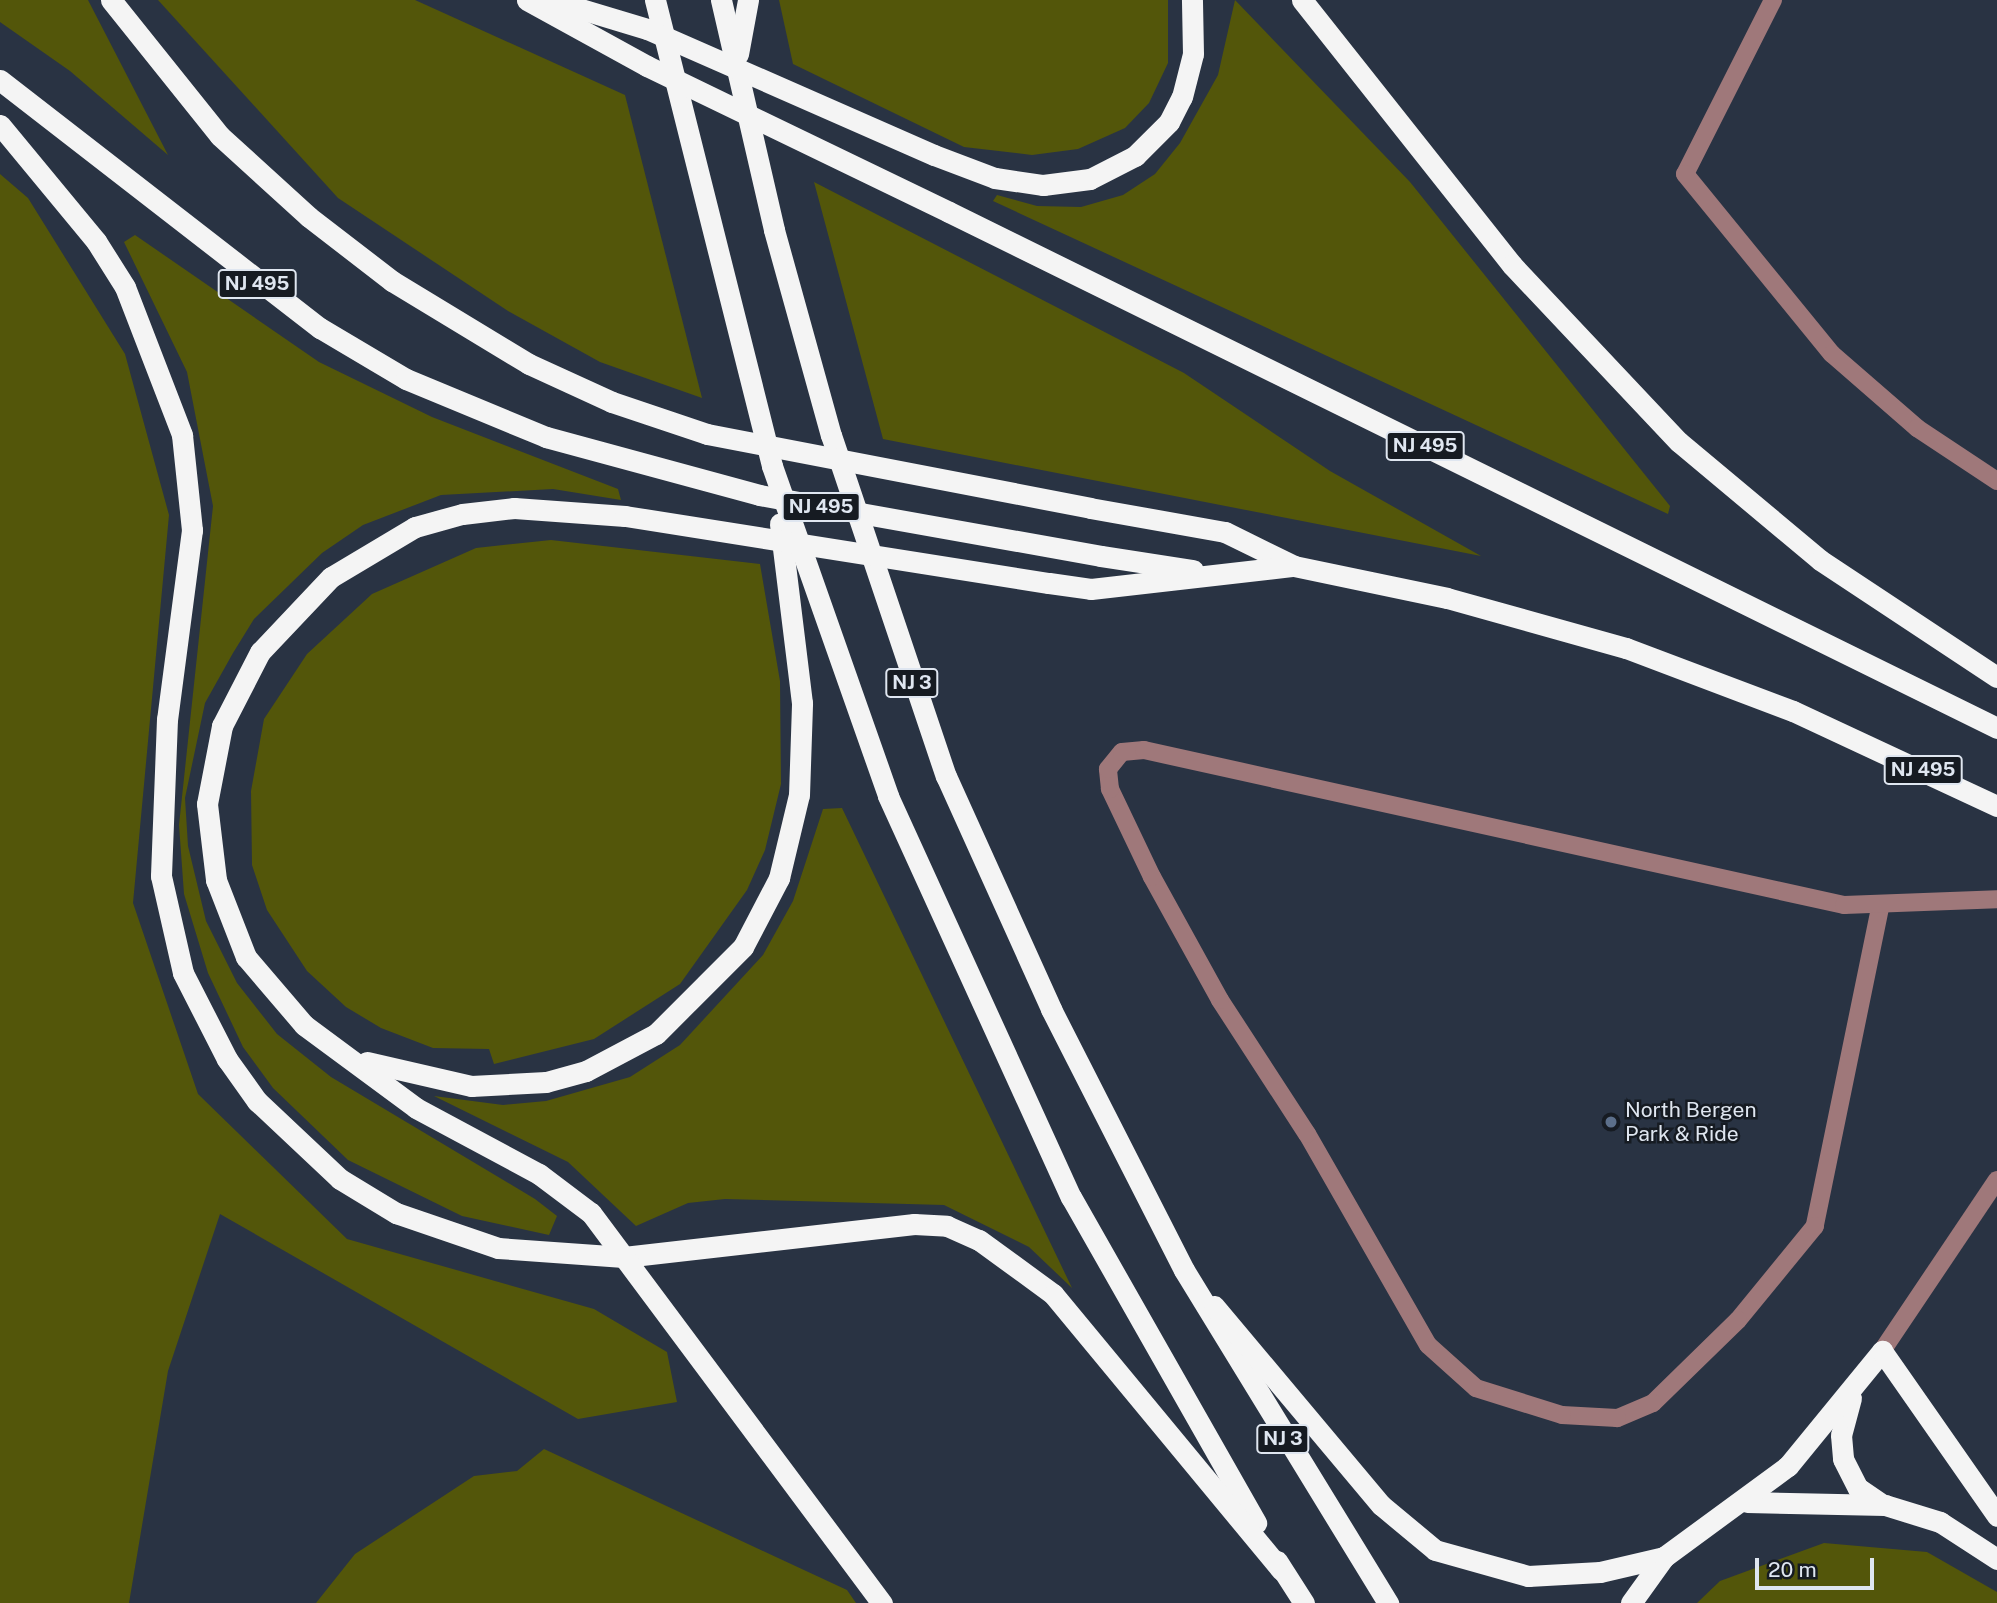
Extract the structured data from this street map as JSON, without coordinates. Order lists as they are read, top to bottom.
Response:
{
  "streets": {
    "highway": ["NJ 495", "NJ 3"]
  },
  "places": ["North Bergen Park & Ride"],
  "scale_bar": "20 m"
}
